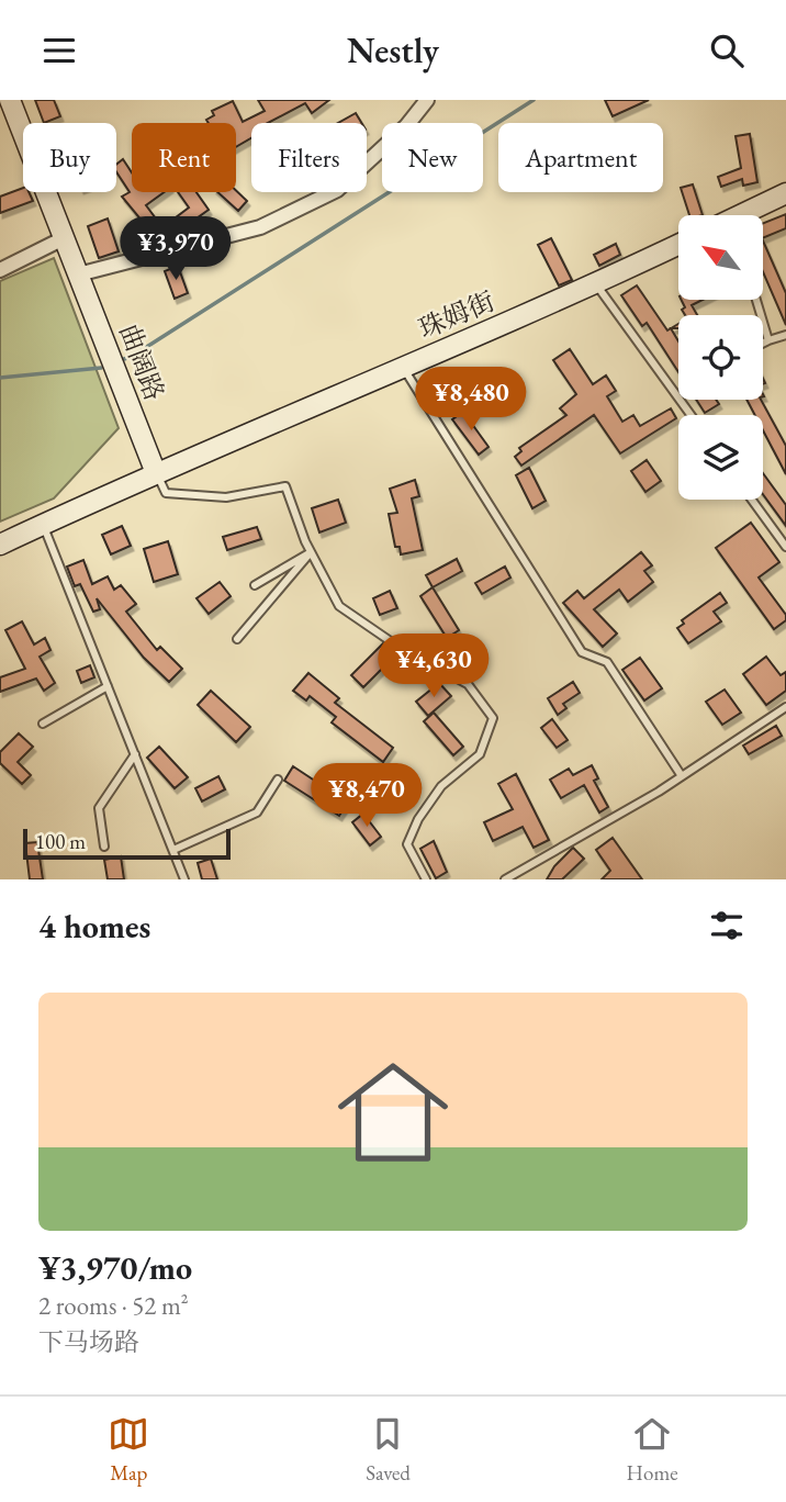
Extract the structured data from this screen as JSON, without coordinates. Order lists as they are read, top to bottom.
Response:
{
  "streets": {
    "main road": ["珠姆街", "曲阔路"]
  },
  "crossings": [
    ["珠姆街", "曲阔路"]
  ],
  "scale_bar": "100 m",
  "north": "top left",
  "page": {
    "header": "Nestly",
    "chip": [
      "Buy",
      "Rent",
      "Filters",
      "New",
      "Apartment"
    ],
    "price": [
      "¥3,970",
      "¥8,480",
      "¥4,630",
      "¥8,470"
    ],
    "scale": "100 m",
    "heading": "4 homes",
    "list": [
      {
        "name": "¥3,970/mo",
        "note": "2 rooms · 52 m² · 下马场路"
      }
    ],
    "tabs": ["Map", "Saved", "Home"]
  }
}
